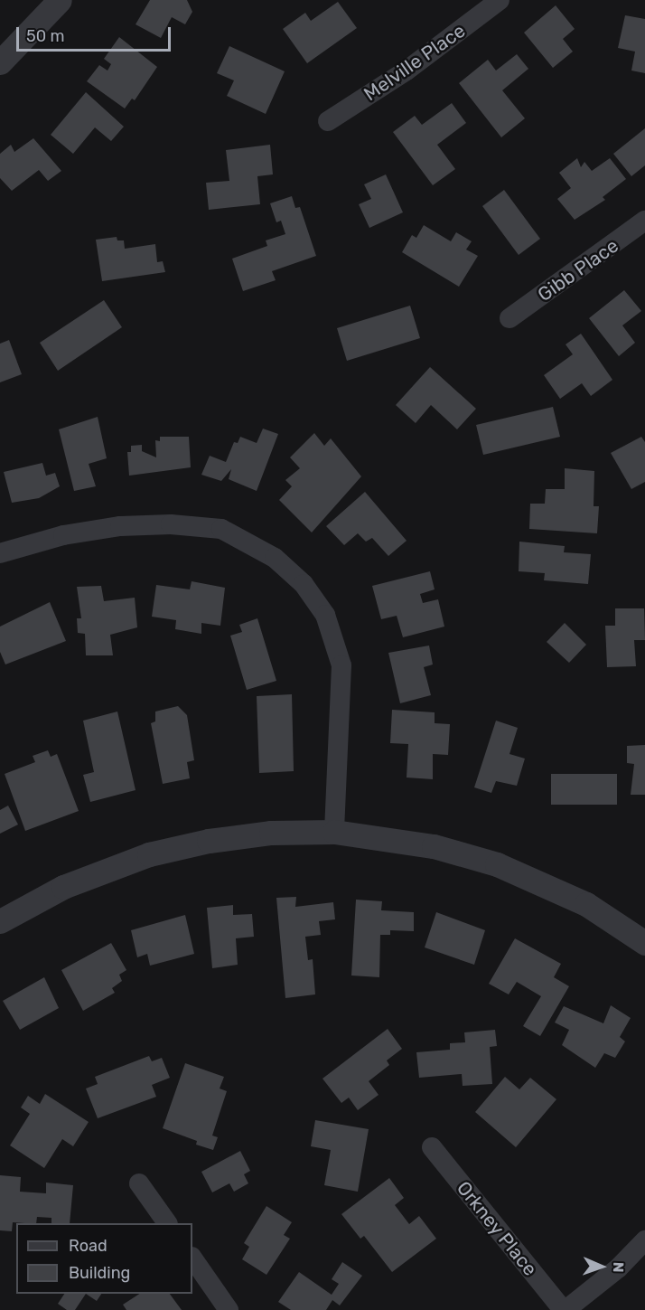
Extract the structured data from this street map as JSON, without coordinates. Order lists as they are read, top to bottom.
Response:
{
  "streets": {
    "street": ["Melville Place", "Gibb Place", "Orkney Place"]
  },
  "legend": ["Road", "Building"],
  "scale_bar": "50 m",
  "north": "right"
}
